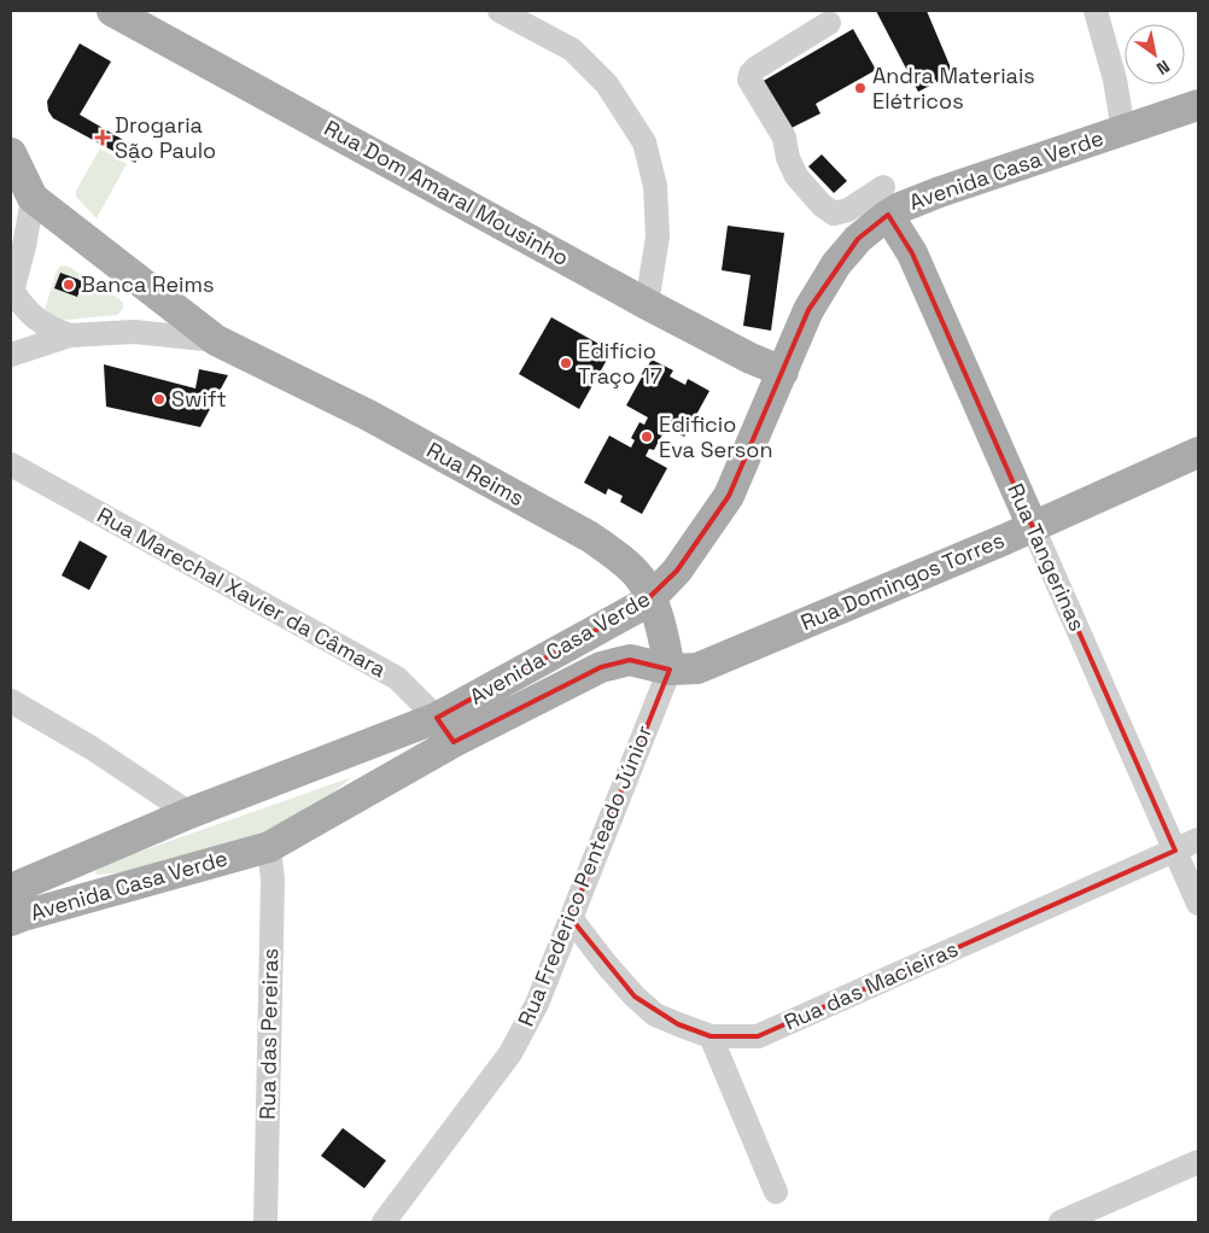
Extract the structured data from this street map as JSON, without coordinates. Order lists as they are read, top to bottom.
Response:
{
  "streets": {
    "main road": [
      "Avenida Casa Verde",
      "Rua Dom Amaral Mousinho",
      "Rua Reims",
      "Rua Tangerinas",
      "Rua Domingos Torres"
    ],
    "street": [
      "Rua Marechal Xavier da Câmara",
      "Rua Frederico Penteado Júnior",
      "Rua das Macieiras",
      "Rua das Pereiras"
    ]
  },
  "crossings": [
    ["Avenida Casa Verde", "Rua Dom Amaral Mousinho"],
    ["Avenida Casa Verde", "Rua Reims"],
    ["Avenida Casa Verde", "Rua Tangerinas"],
    ["Avenida Casa Verde", "Rua Domingos Torres"],
    ["Avenida Casa Verde", "Rua Marechal Xavier da Câmara"],
    ["Avenida Casa Verde", "Rua Frederico Penteado Júnior"],
    ["Avenida Casa Verde", "Rua das Pereiras"],
    ["Rua Reims", "Rua Domingos Torres"],
    ["Rua Reims", "Rua Frederico Penteado Júnior"],
    ["Rua Tangerinas", "Rua Domingos Torres"],
    ["Rua Tangerinas", "Rua das Macieiras"],
    ["Rua Domingos Torres", "Rua Frederico Penteado Júnior"],
    ["Rua Frederico Penteado Júnior", "Rua das Macieiras"]
  ],
  "places": {
    "other": [
      "Andra Materiais Elétricos",
      "Banca Reims",
      "Edifício Traço 17",
      "Swift",
      "Edificio Eva Serson"
    ],
    "health": ["Drogaria São Paulo"]
  },
  "north": "bottom right"
}
